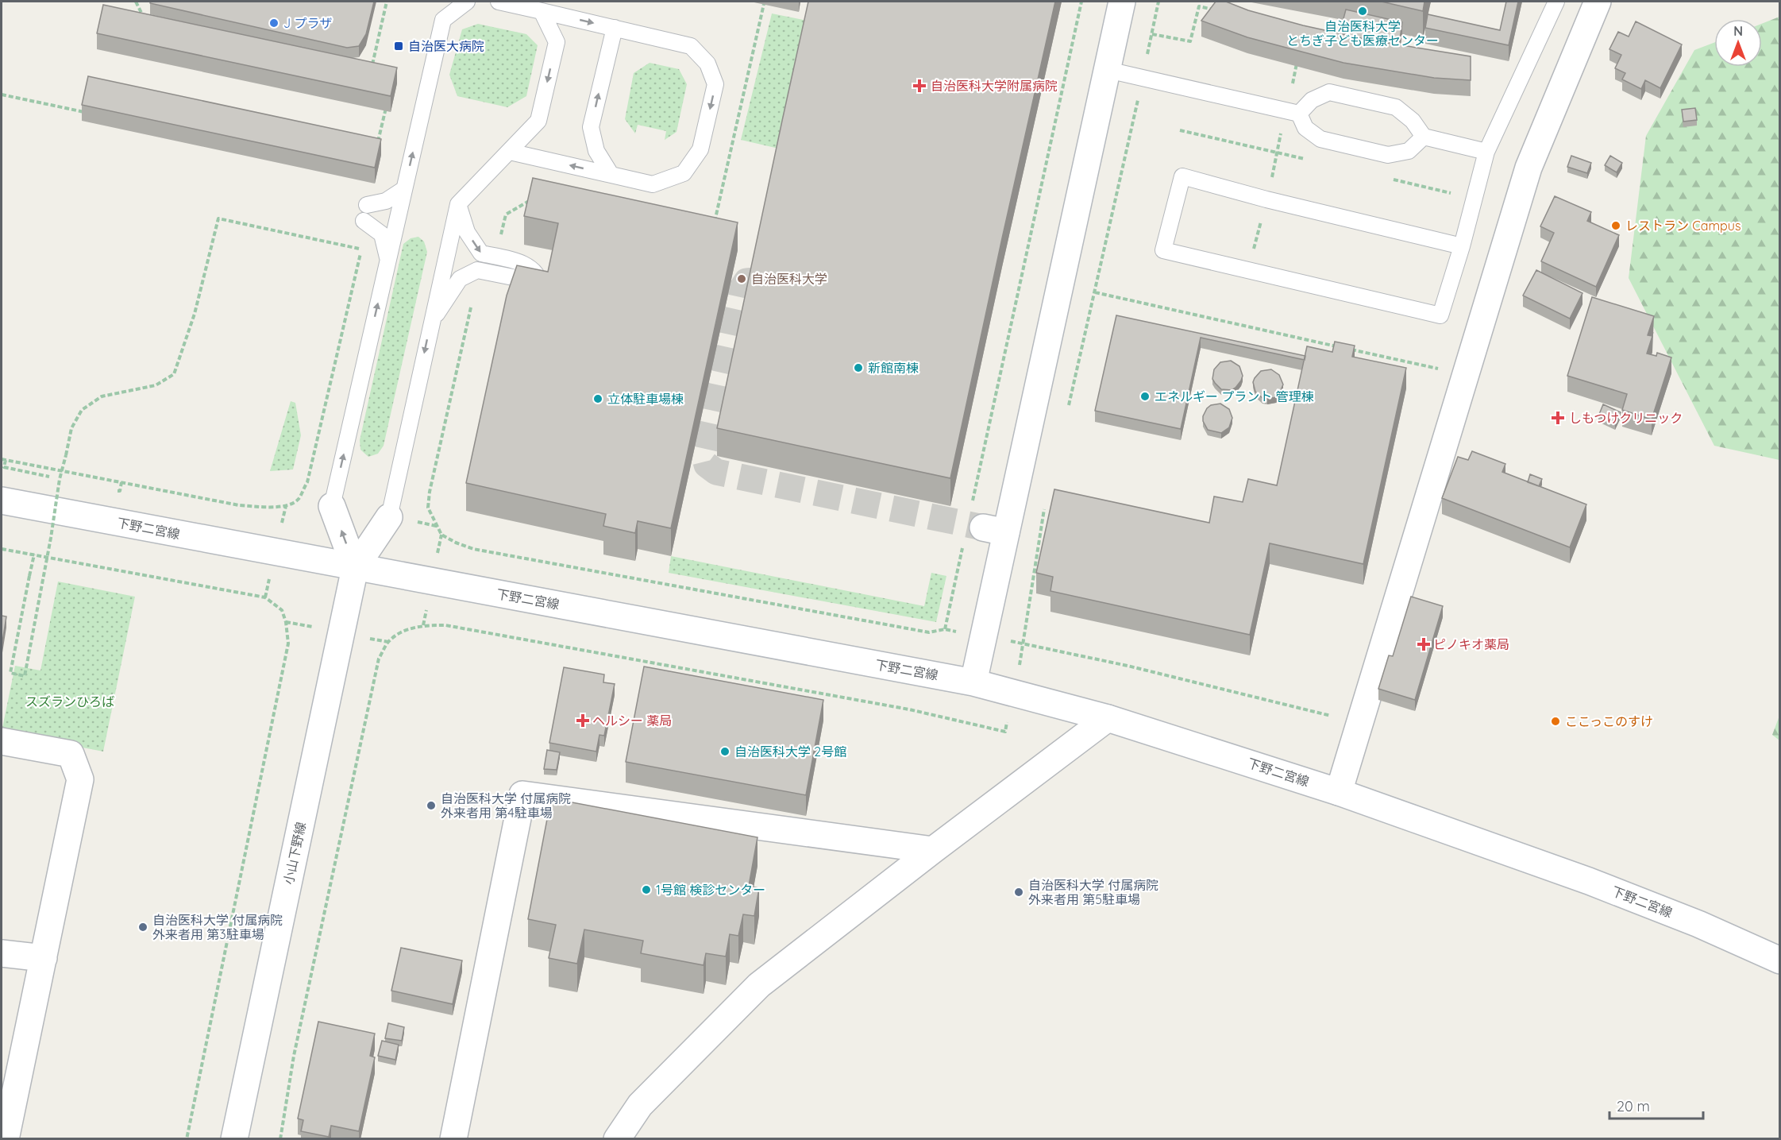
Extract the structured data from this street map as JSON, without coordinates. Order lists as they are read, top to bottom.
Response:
{
  "streets": {
    "street": ["下野二宮線", "小山下野線"]
  },
  "crossings": [
    ["下野二宮線", "小山下野線"]
  ],
  "parks": ["スズランひろば"],
  "places": {
    "other": [
      "自治医科大学 とちぎ子ども医療センター",
      "J プラザ",
      "レストラン Campus",
      "自治医科大学",
      "新館南棟",
      "エネルギー プラント 管理棟",
      "立体駐車場棟",
      "ここっこのすけ",
      "自治医科大学 2号館",
      "自治医科大学 付属病院 外来者用 第4駐車場",
      "1号館 検診センター",
      "自治医科大学 付属病院 外来者用 第5駐車場",
      "自治医科大学 付属病院 外来者用 第3駐車場"
    ],
    "transit": ["自治医大病院"],
    "health": [
      "自治医科大学附属病院",
      "しもつけクリニック",
      "ピノキオ薬局",
      "ヘルシー 薬局"
    ]
  },
  "scale_bar": "20 m",
  "north": "top"
}
